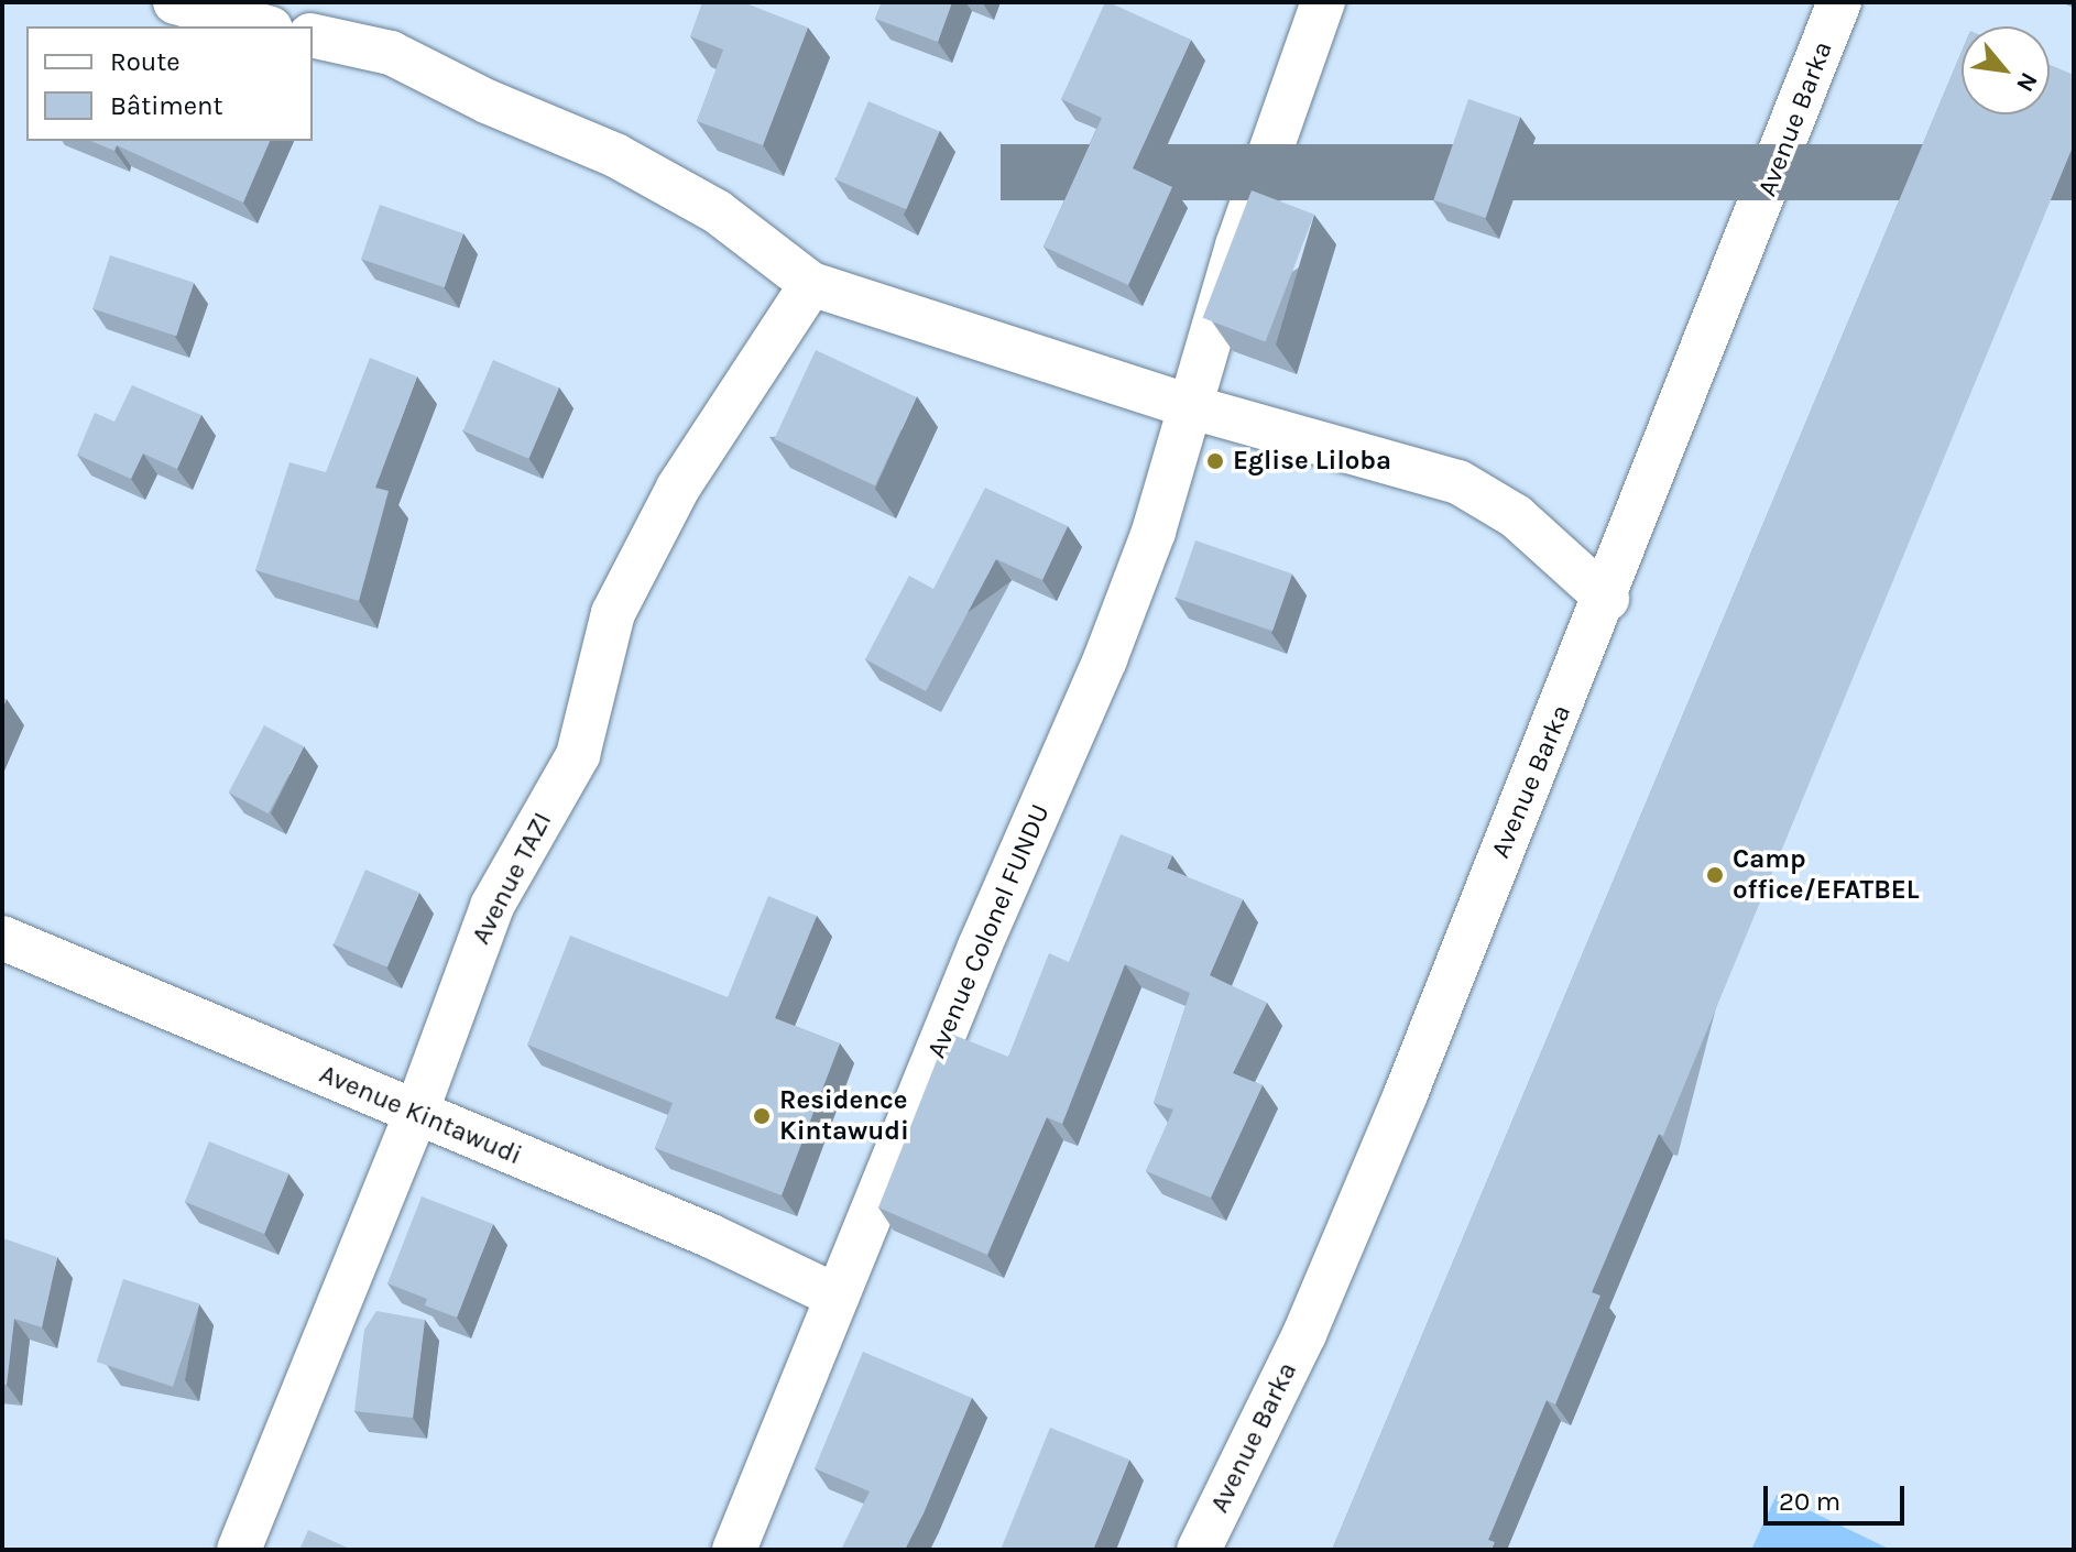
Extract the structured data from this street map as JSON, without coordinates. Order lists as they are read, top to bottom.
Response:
{
  "streets": {
    "street": [
      "Avenue Barka",
      "Avenue TAZI",
      "Avenue Colonel FUNDU",
      "Avenue Kintawudi"
    ]
  },
  "crossings": [
    ["Avenue TAZI", "Avenue Kintawudi"],
    ["Avenue Colonel FUNDU", "Avenue Kintawudi"]
  ],
  "places": ["Eglise Liloba", "Camp office/EFATBEL", "Residence Kintawudi"],
  "legend": ["Route", "Bâtiment"],
  "scale_bar": "20 m",
  "north": "bottom right"
}
